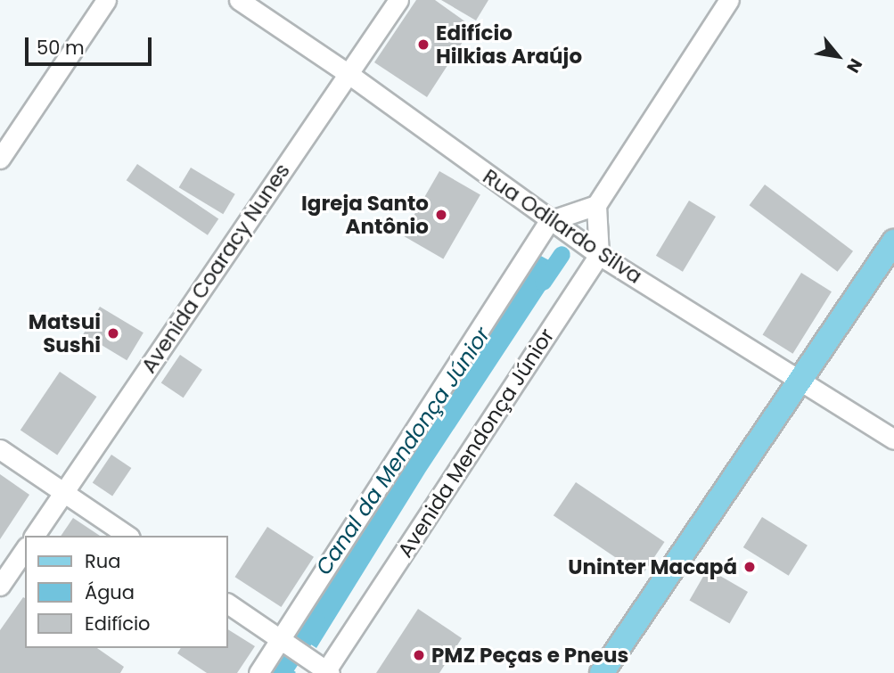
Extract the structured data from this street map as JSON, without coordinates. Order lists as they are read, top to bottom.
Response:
{
  "streets": {
    "street": ["Rua Odilardo Silva", "Avenida Coaracy Nunes", "Avenida Mendonça Júnior"]
  },
  "crossings": [
    ["Rua Odilardo Silva", "Avenida Coaracy Nunes"],
    ["Rua Odilardo Silva", "Avenida Mendonça Júnior"]
  ],
  "water": ["Canal da Mendonça Júnior"],
  "places": [
    "Edifício Hilkias Araújo",
    "Igreja Santo Antônio",
    "Matsui Sushi",
    "Uninter Macapá",
    "PMZ Peças e Pneus"
  ],
  "legend": ["Rua", "Água", "Edifício"],
  "scale_bar": "50 m",
  "north": "bottom right"
}
